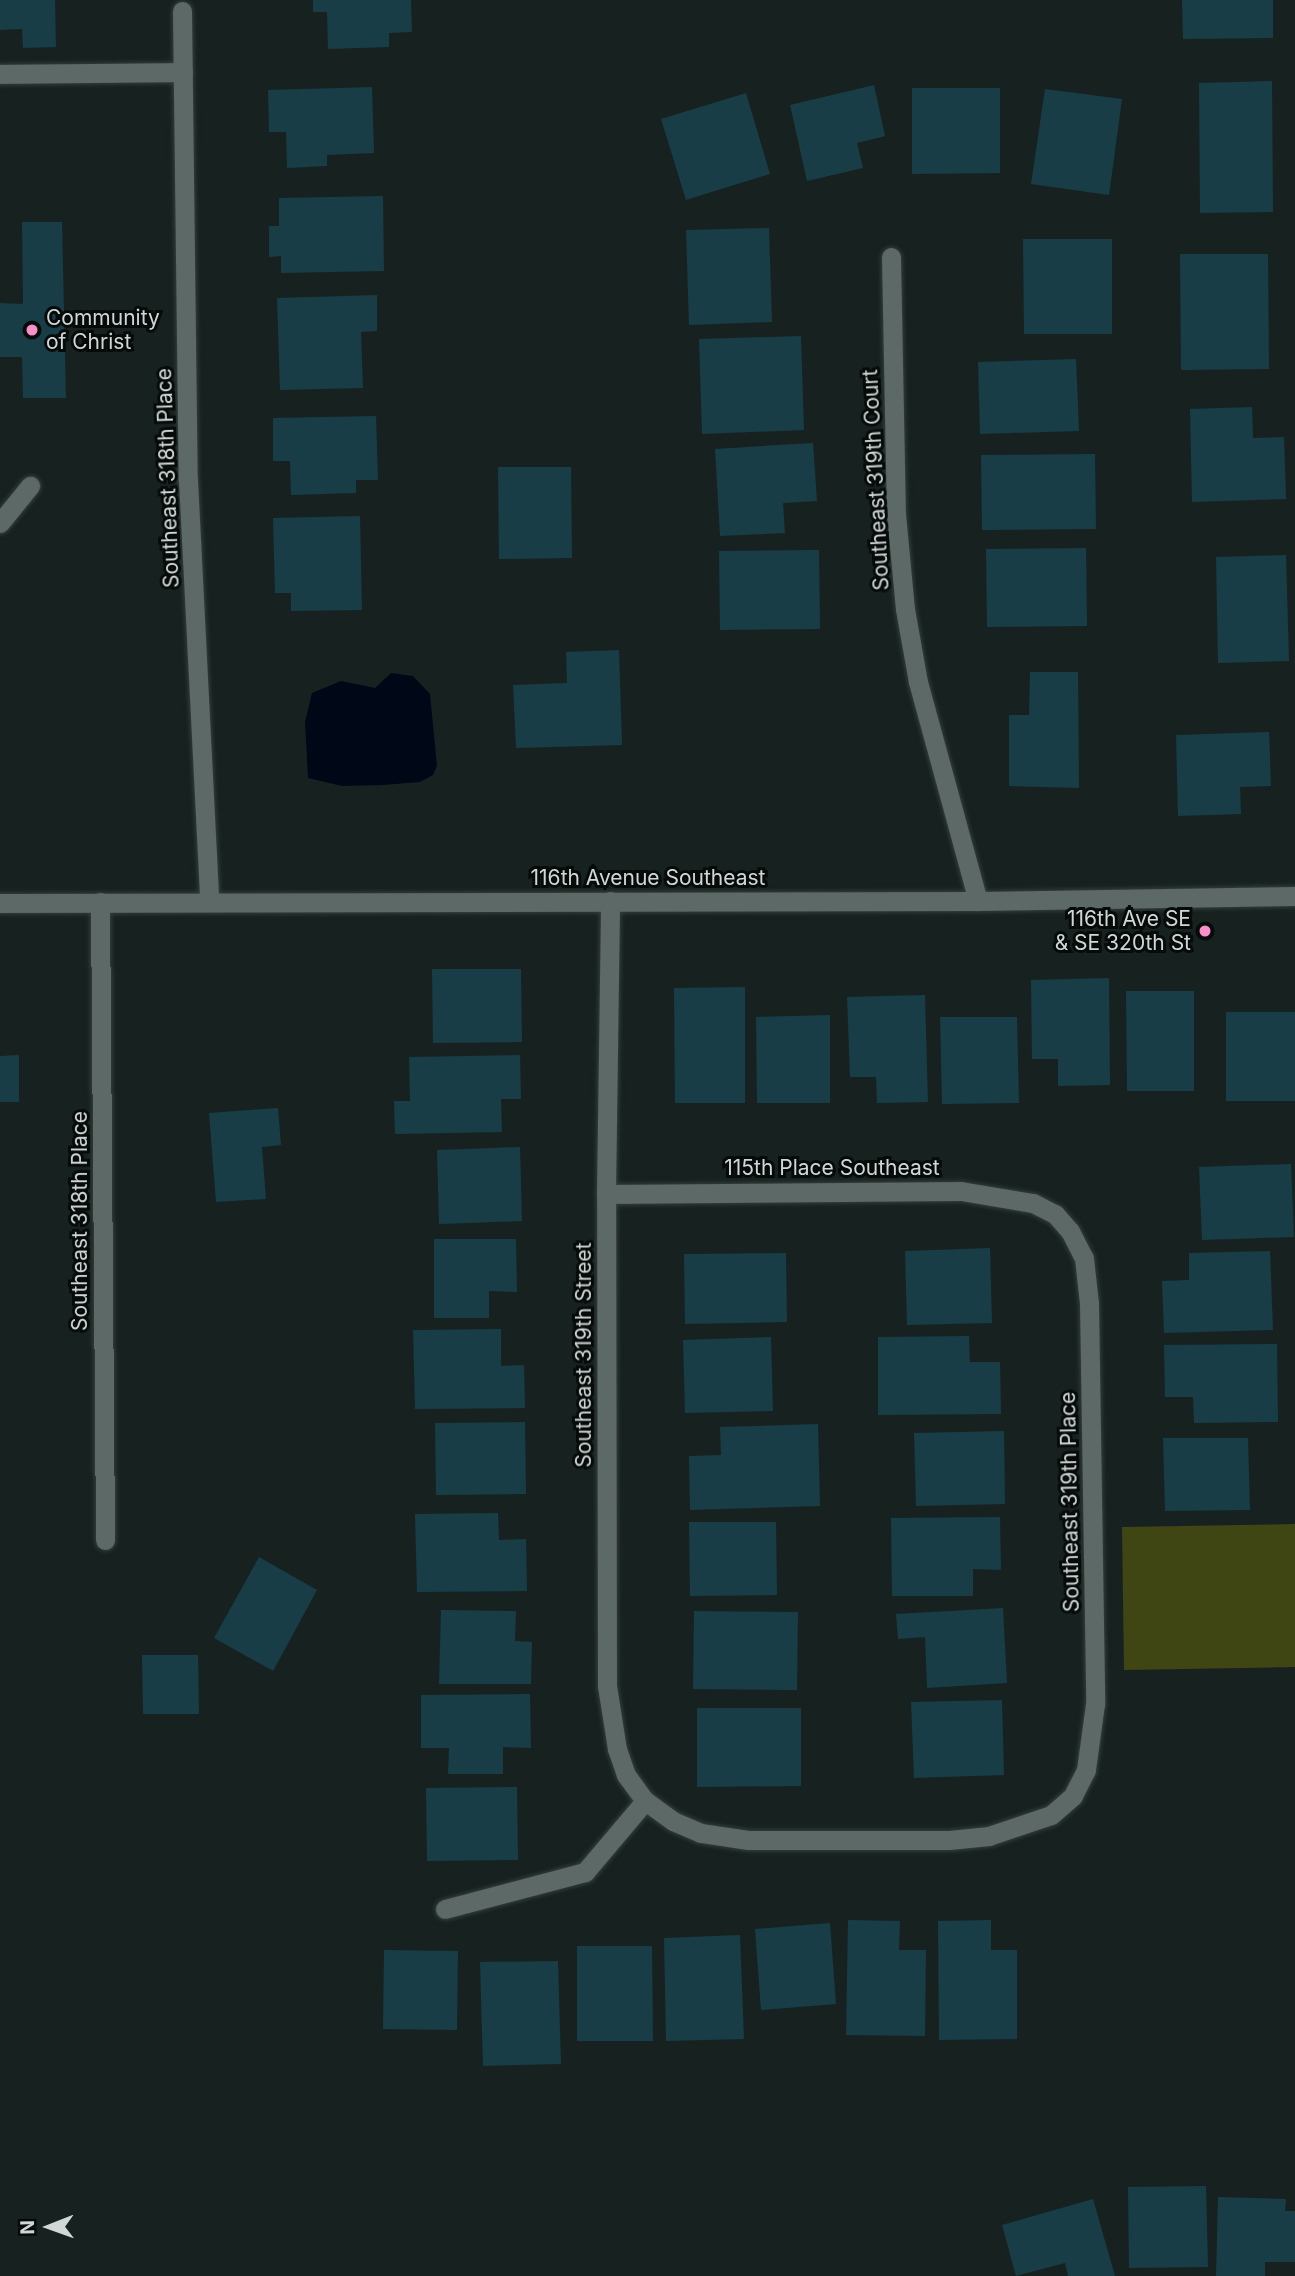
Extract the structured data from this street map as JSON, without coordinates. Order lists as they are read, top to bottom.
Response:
{
  "streets": {
    "street": [
      "Southeast 318th Place",
      "Southeast 319th Court",
      "116th Avenue Southeast",
      "115th Place Southeast",
      "Southeast 319th Street",
      "Southeast 319th Place"
    ]
  },
  "crossings": [
    ["Southeast 318th Place", "116th Avenue Southeast"],
    ["Southeast 319th Court", "116th Avenue Southeast"],
    ["116th Avenue Southeast", "Southeast 319th Street"],
    ["115th Place Southeast", "Southeast 319th Street"],
    ["115th Place Southeast", "Southeast 319th Place"],
    ["Southeast 319th Street", "Southeast 319th Place"]
  ],
  "places": ["Community of Christ", "116th Ave SE & SE 320th St"],
  "north": "left"
}
